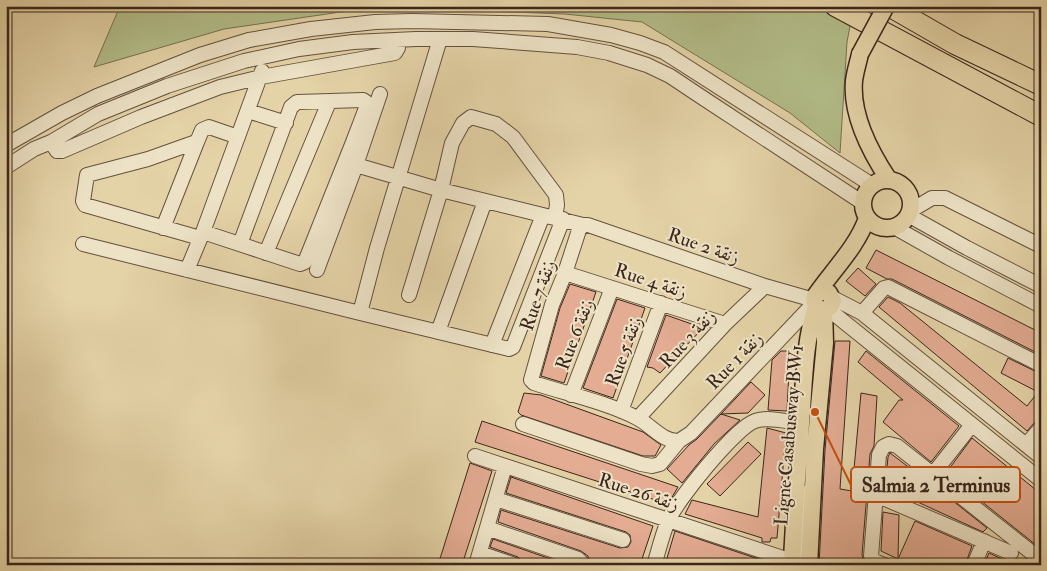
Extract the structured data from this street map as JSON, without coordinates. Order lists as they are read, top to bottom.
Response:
{
  "streets": {
    "street": [
      "Rue 2 زنقة",
      "Rue 4 زنقة",
      "Rue 7 زنقة",
      "Rue 6 زنقة",
      "Rue 3 زنقة",
      "Rue 5 زنقة",
      "Rue 1 زنقة",
      "Ligne Casabusway BW1",
      "Rue 26 زنقة"
    ]
  },
  "crossings": [
    ["Rue 2 زنقة", "Rue 7 زنقة"],
    ["Rue 2 زنقة", "Rue 3 زنقة"],
    ["Rue 2 زنقة", "Rue 1 زنقة"],
    ["Rue 2 زنقة", "Ligne Casabusway BW1"],
    ["Rue 4 زنقة", "Rue 7 زنقة"],
    ["Rue 4 زنقة", "Rue 6 زنقة"],
    ["Rue 4 زنقة", "Rue 3 زنقة"],
    ["Rue 4 زنقة", "Rue 5 زنقة"],
    ["Rue 7 زنقة", "Rue 6 زنقة"],
    ["Rue 1 زنقة", "Ligne Casabusway BW1"],
    ["Ligne Casabusway BW1", "Rue 26 زنقة"]
  ],
  "places": ["Salmia 2 Terminus"]
}
